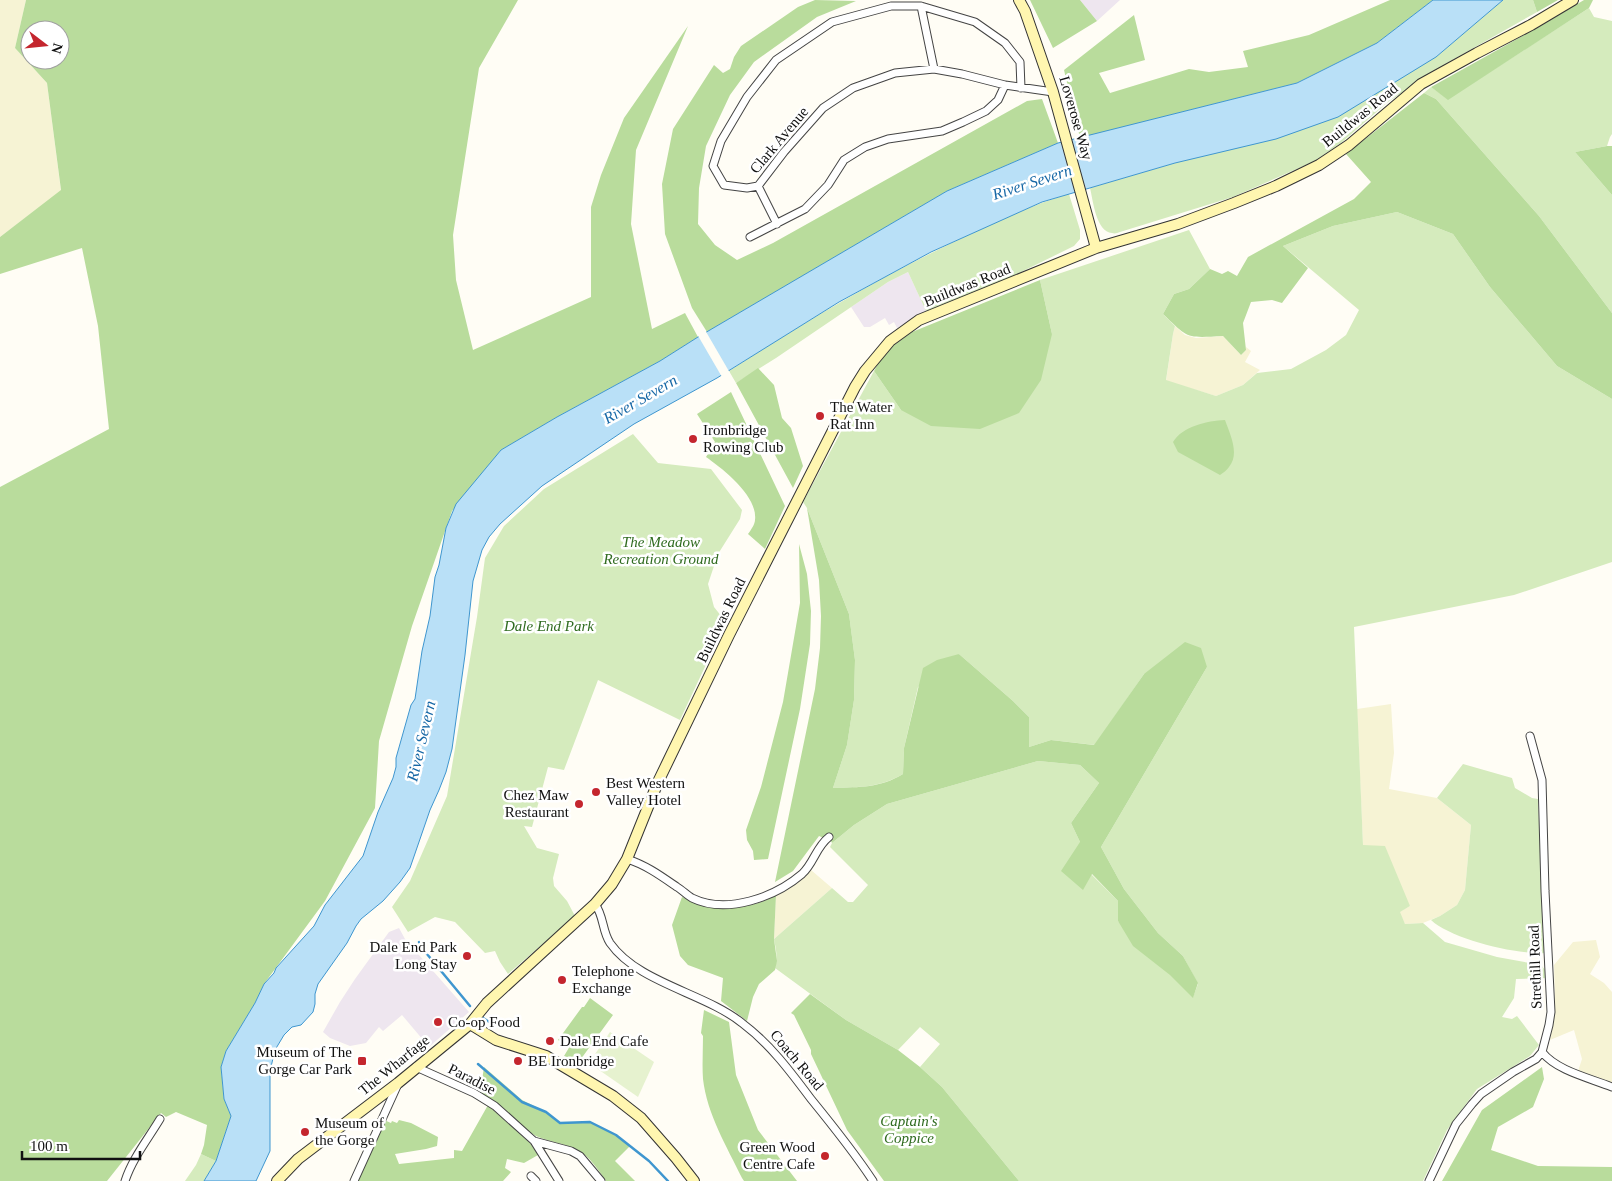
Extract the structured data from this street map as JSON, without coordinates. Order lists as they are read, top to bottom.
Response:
{
  "streets": {
    "street": [
      "Buildwas Road",
      "Loverose Way",
      "Clark Avenue",
      "Strethill Road",
      "Coach Road",
      "The Wharfage",
      "Paradise"
    ]
  },
  "crossings": [
    ["Buildwas Road", "Loverose Way"],
    ["Buildwas Road", "The Wharfage"],
    ["Loverose Way", "Clark Avenue"],
    ["Coach Road", "The Wharfage"],
    ["The Wharfage", "Paradise"]
  ],
  "water": ["River Severn"],
  "parks": ["The Meadow Recreation Ground", "Dale End Park", "Captain's Coppice"],
  "places": {
    "other": [
      "The Water Rat Inn",
      "Ironbridge Rowing Club",
      "Best Western Valley Hotel",
      "Chez Maw Restaurant",
      "Dale End Park Long Stay",
      "Telephone Exchange",
      "Co-op Food",
      "Dale End Cafe",
      "BE Ironbridge",
      "Museum of the Gorge",
      "Green Wood Centre Cafe"
    ],
    "transit": ["Museum of The Gorge Car Park"]
  },
  "scale_bar": "100 m",
  "north": "right"
}
